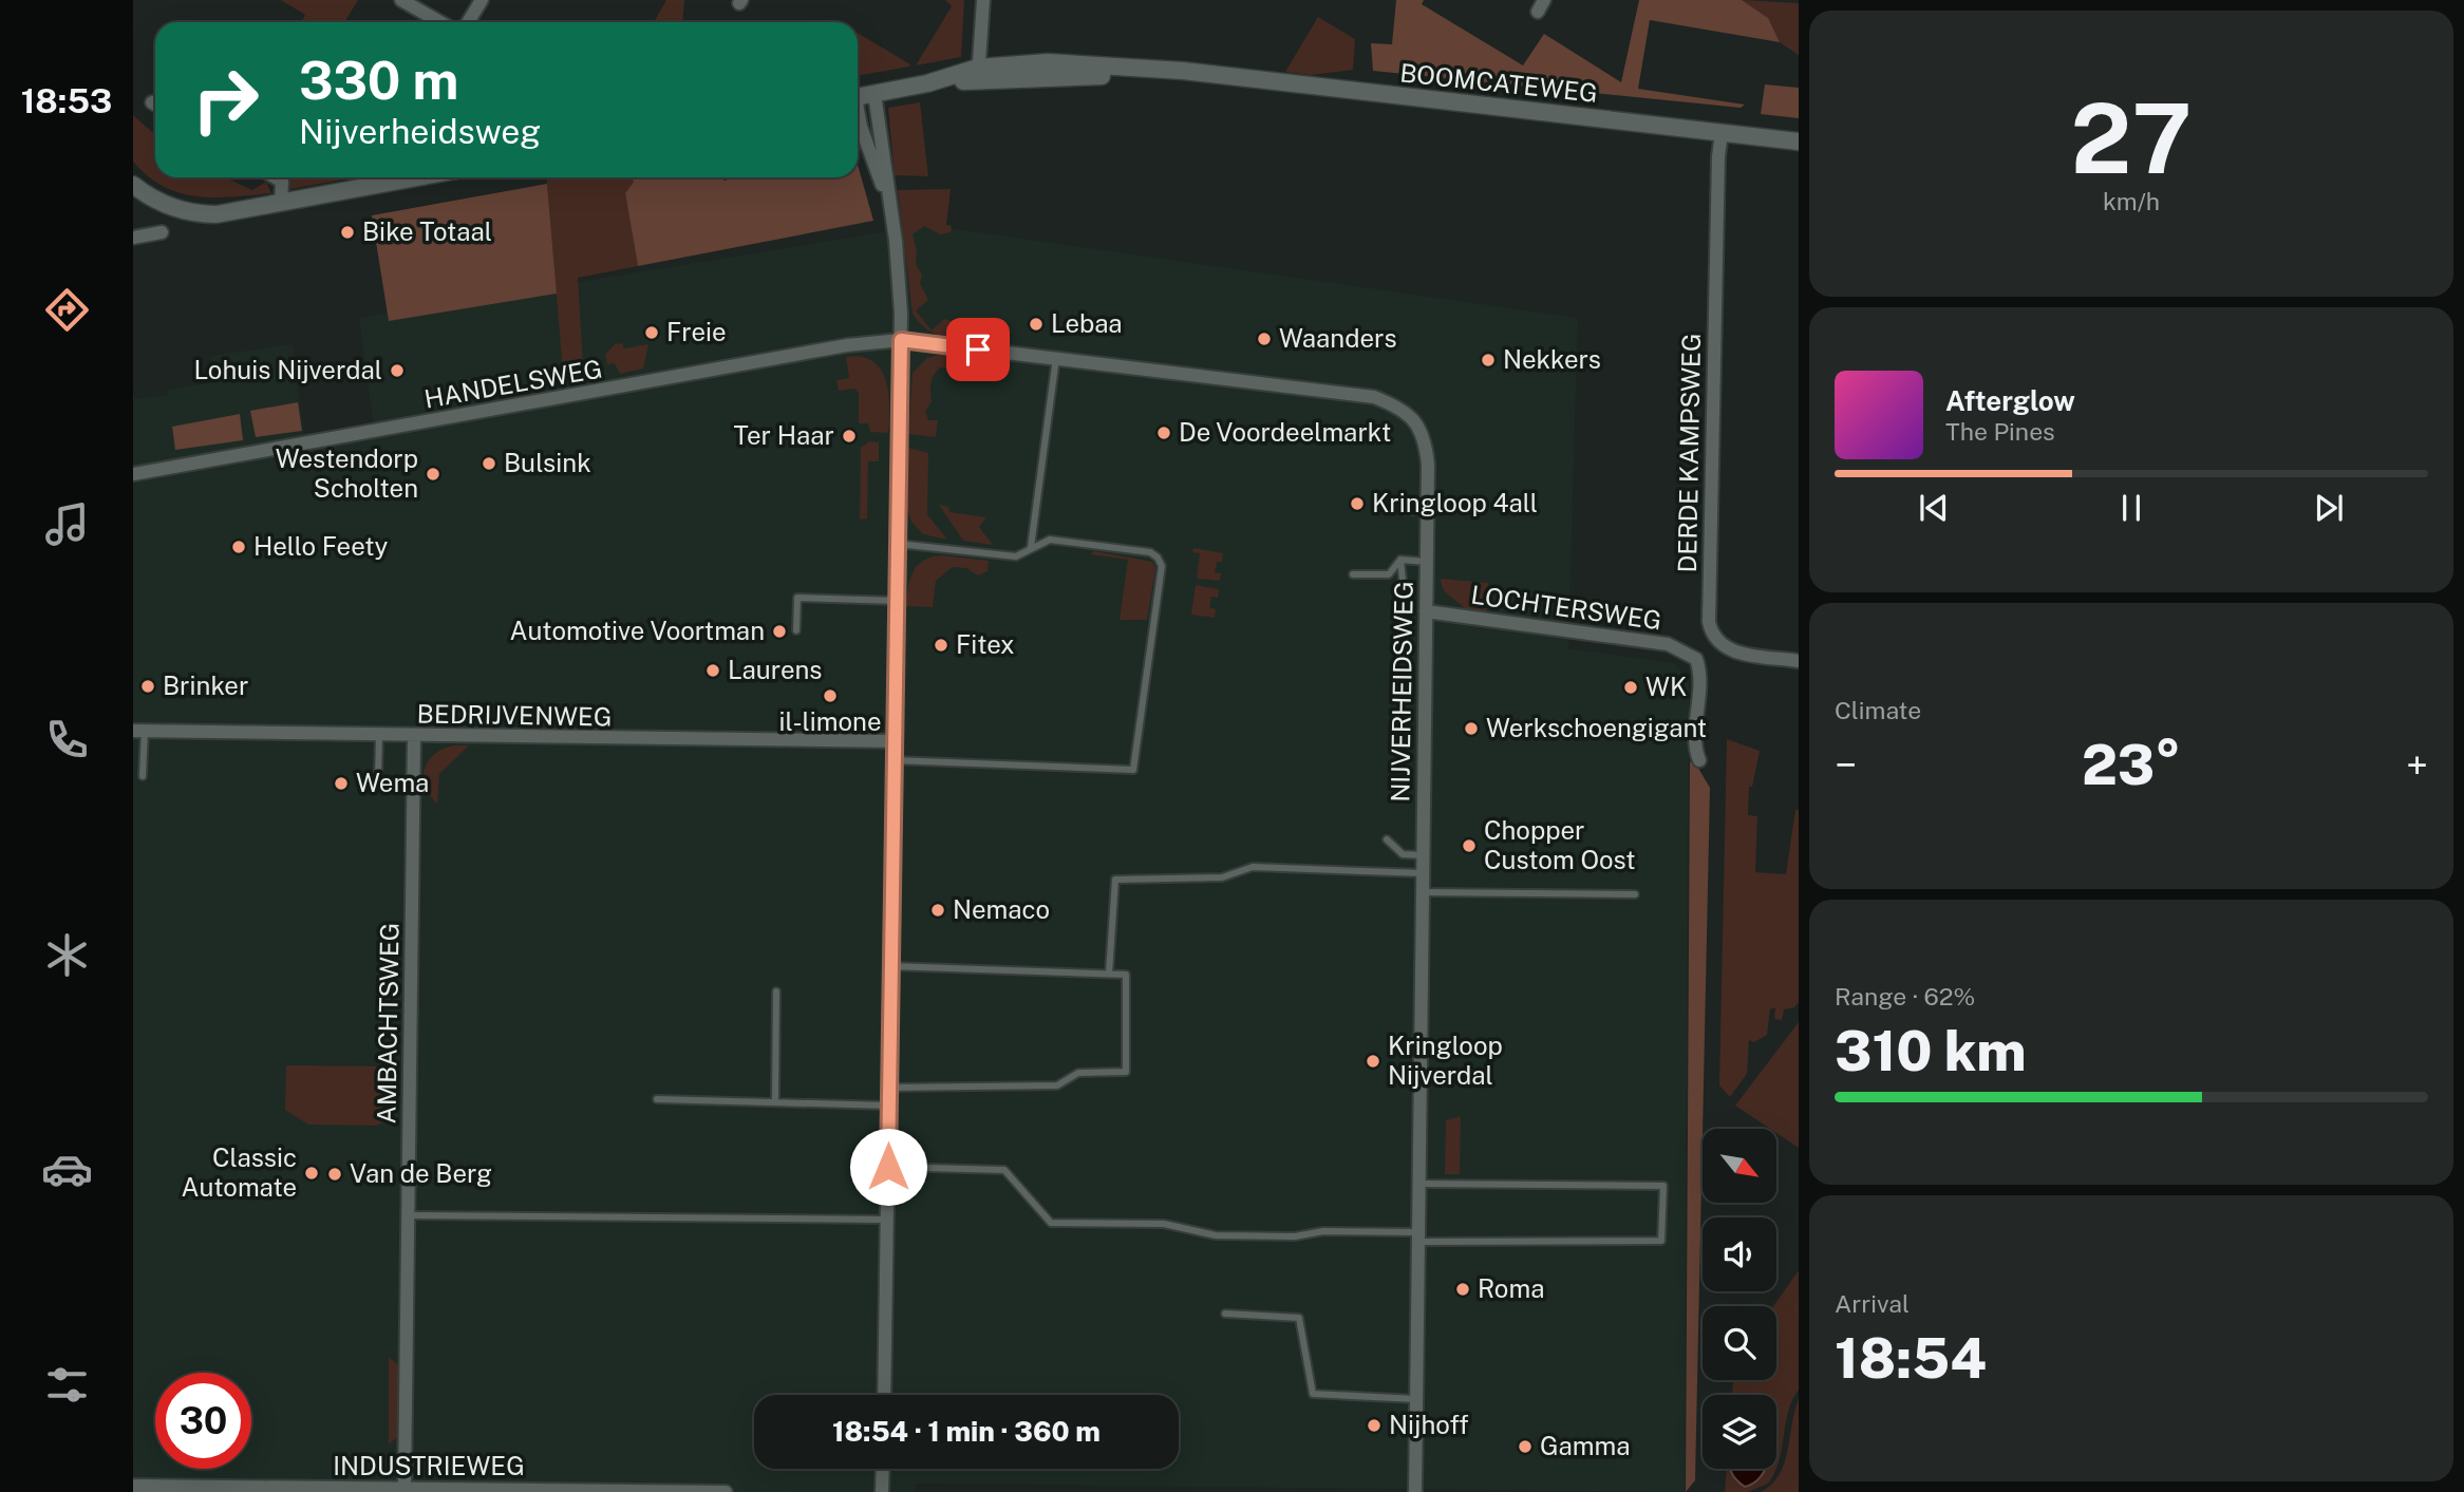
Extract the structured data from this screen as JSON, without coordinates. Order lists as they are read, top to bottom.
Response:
{
  "streets": {
    "street": [
      "BOOMCATEWEG",
      "HANDELSWEG",
      "DERDE KAMPSWEG",
      "LOCHTERSWEG",
      "NIJVERHEIDSWEG",
      "BEDRIJVENWEG",
      "AMBACHTSWEG",
      "INDUSTRIEWEG"
    ]
  },
  "crossings": [
    ["BOOMCATEWEG", "DERDE KAMPSWEG"],
    ["HANDELSWEG", "NIJVERHEIDSWEG"],
    ["LOCHTERSWEG", "NIJVERHEIDSWEG"],
    ["BEDRIJVENWEG", "AMBACHTSWEG"],
    ["AMBACHTSWEG", "INDUSTRIEWEG"]
  ],
  "places": [
    "Bike Totaal",
    "Lebaa",
    "Freie",
    "Waanders",
    "Nekkers",
    "Lohuis Nijverdal",
    "De Voordeelmarkt",
    "Ter Haar",
    "Bulsink",
    "Westendorp Scholten",
    "Kringloop 4all",
    "Hello Feety",
    "Automotive Voortman",
    "Fitex",
    "Laurens",
    "Brinker",
    "WK",
    "il-limone",
    "Werkschoengigant",
    "Wema",
    "Chopper Custom Oost",
    "Nemaco",
    "Kringloop Nijverdal",
    "Classic Automate",
    "Van de Berg",
    "Roma",
    "Nijhoff",
    "Gamma"
  ],
  "north": "bottom right",
  "page": {
    "tabs": "18:53",
    "tile": [
      ["27", "km/h"],
      "Climate",
      ["Range · 62%", "310 km"],
      ["Arrival", "18:54"]
    ],
    "turn": ["330 m", "Nijverheidsweg"],
    "song": ["Afterglow", "The Pines"],
    "heat": ["−", "23°", "+"],
    "limit": "30",
    "trip": "18:54 · 1 min · 360 m"
  }
}
